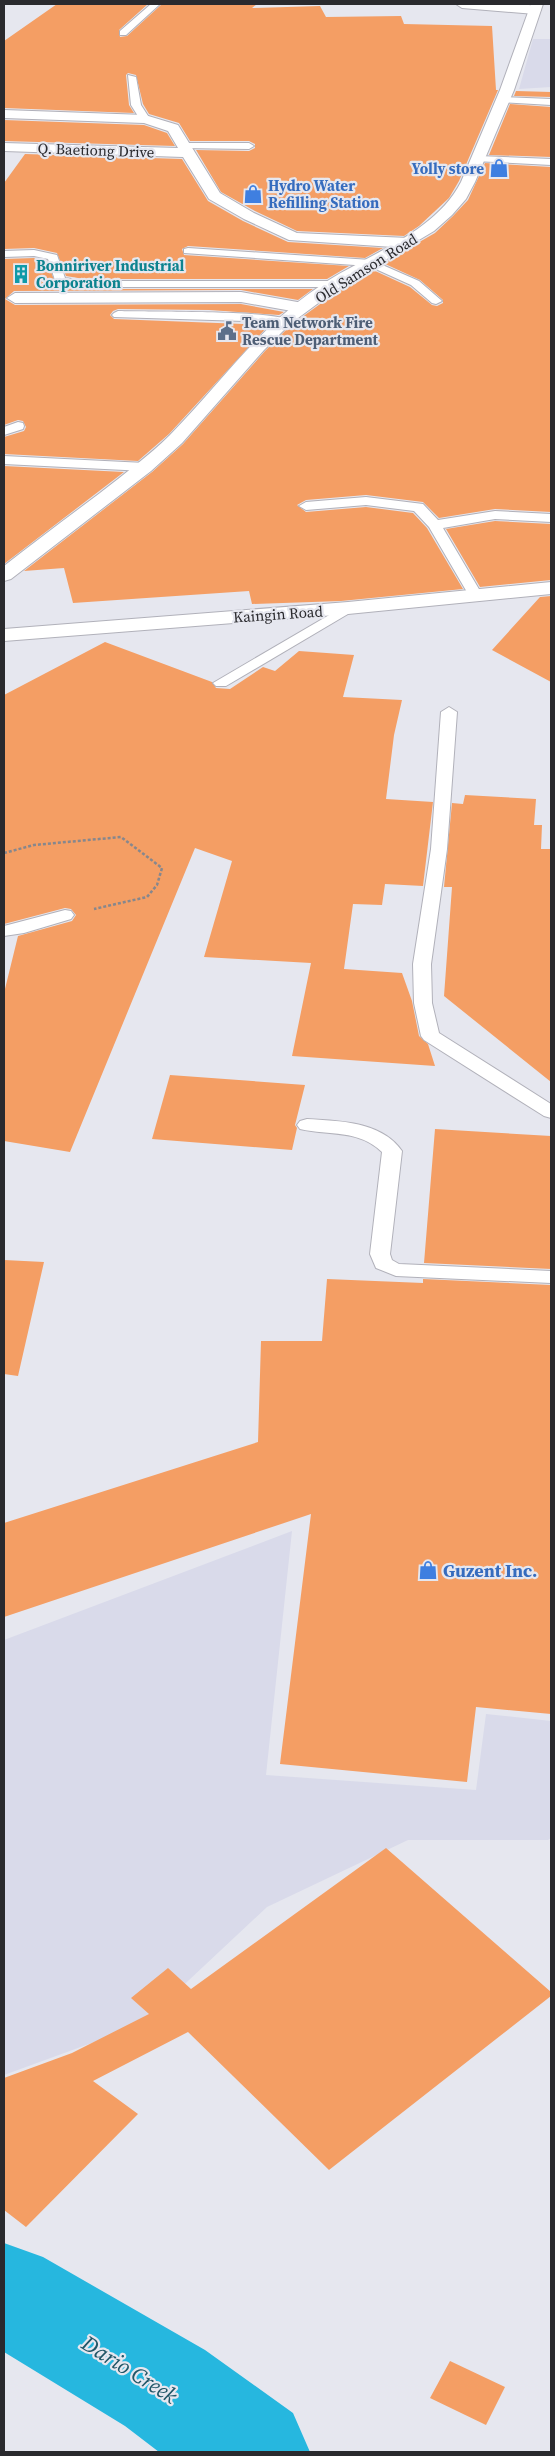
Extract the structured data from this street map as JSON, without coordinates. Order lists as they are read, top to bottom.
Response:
{
  "streets": {
    "street": ["Q. Baetiong Drive", "Old Samson Road", "Kaingin Road"]
  },
  "water": ["Dario Creek"],
  "places": {
    "shop": ["Yolly store", "Hydro Water Refilling Station", "Guzent Inc."],
    "building": ["Bonniriver Industrial Corporation"],
    "public building": ["Team Network Fire Rescue Department"]
  }
}
